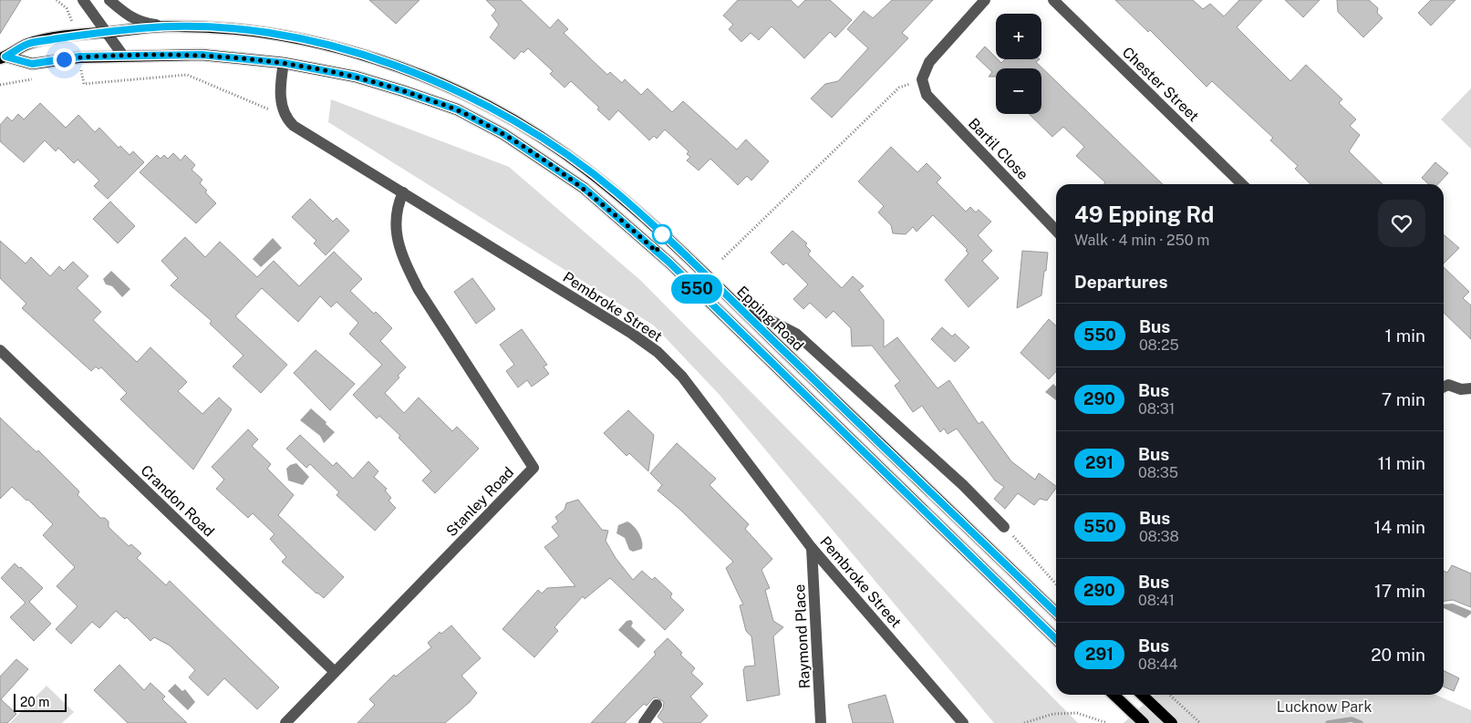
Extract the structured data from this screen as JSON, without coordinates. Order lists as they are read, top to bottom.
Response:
{
  "streets": {
    "main road": ["Epping Road"],
    "street": [
      "Chester Street",
      "Bartil Close",
      "Pembroke Street",
      "Crandon Road",
      "Stanley Road",
      "Raymond Place"
    ]
  },
  "crossings": [
    ["Pembroke Street", "Epping Road"],
    ["Pembroke Street", "Stanley Road"],
    ["Pembroke Street", "Raymond Place"],
    ["Crandon Road", "Stanley Road"]
  ],
  "parks": ["Lucknow Park"],
  "lines": ["bus line 550"],
  "scale_bar": "20 m",
  "page": {
    "on_map": "550",
    "map_buttons": ["+", "−"],
    "heading": [
      ["49 Epping Rd", "Walk · 4 min · 250 m"],
      "Departures"
    ],
    "list": [
      {
        "mark": "550",
        "name": "Bus",
        "note": "08:25",
        "value": "1 min"
      },
      {
        "mark": "290",
        "name": "Bus",
        "note": "08:31",
        "value": "7 min"
      },
      {
        "mark": "291",
        "name": "Bus",
        "note": "08:35",
        "value": "11 min"
      },
      {
        "mark": "550",
        "name": "Bus",
        "note": "08:38",
        "value": "14 min"
      },
      {
        "mark": "290",
        "name": "Bus",
        "note": "08:41",
        "value": "17 min"
      },
      {
        "mark": "291",
        "name": "Bus",
        "note": "08:44",
        "value": "20 min"
      }
    ],
    "scale": "20 m"
  }
}
